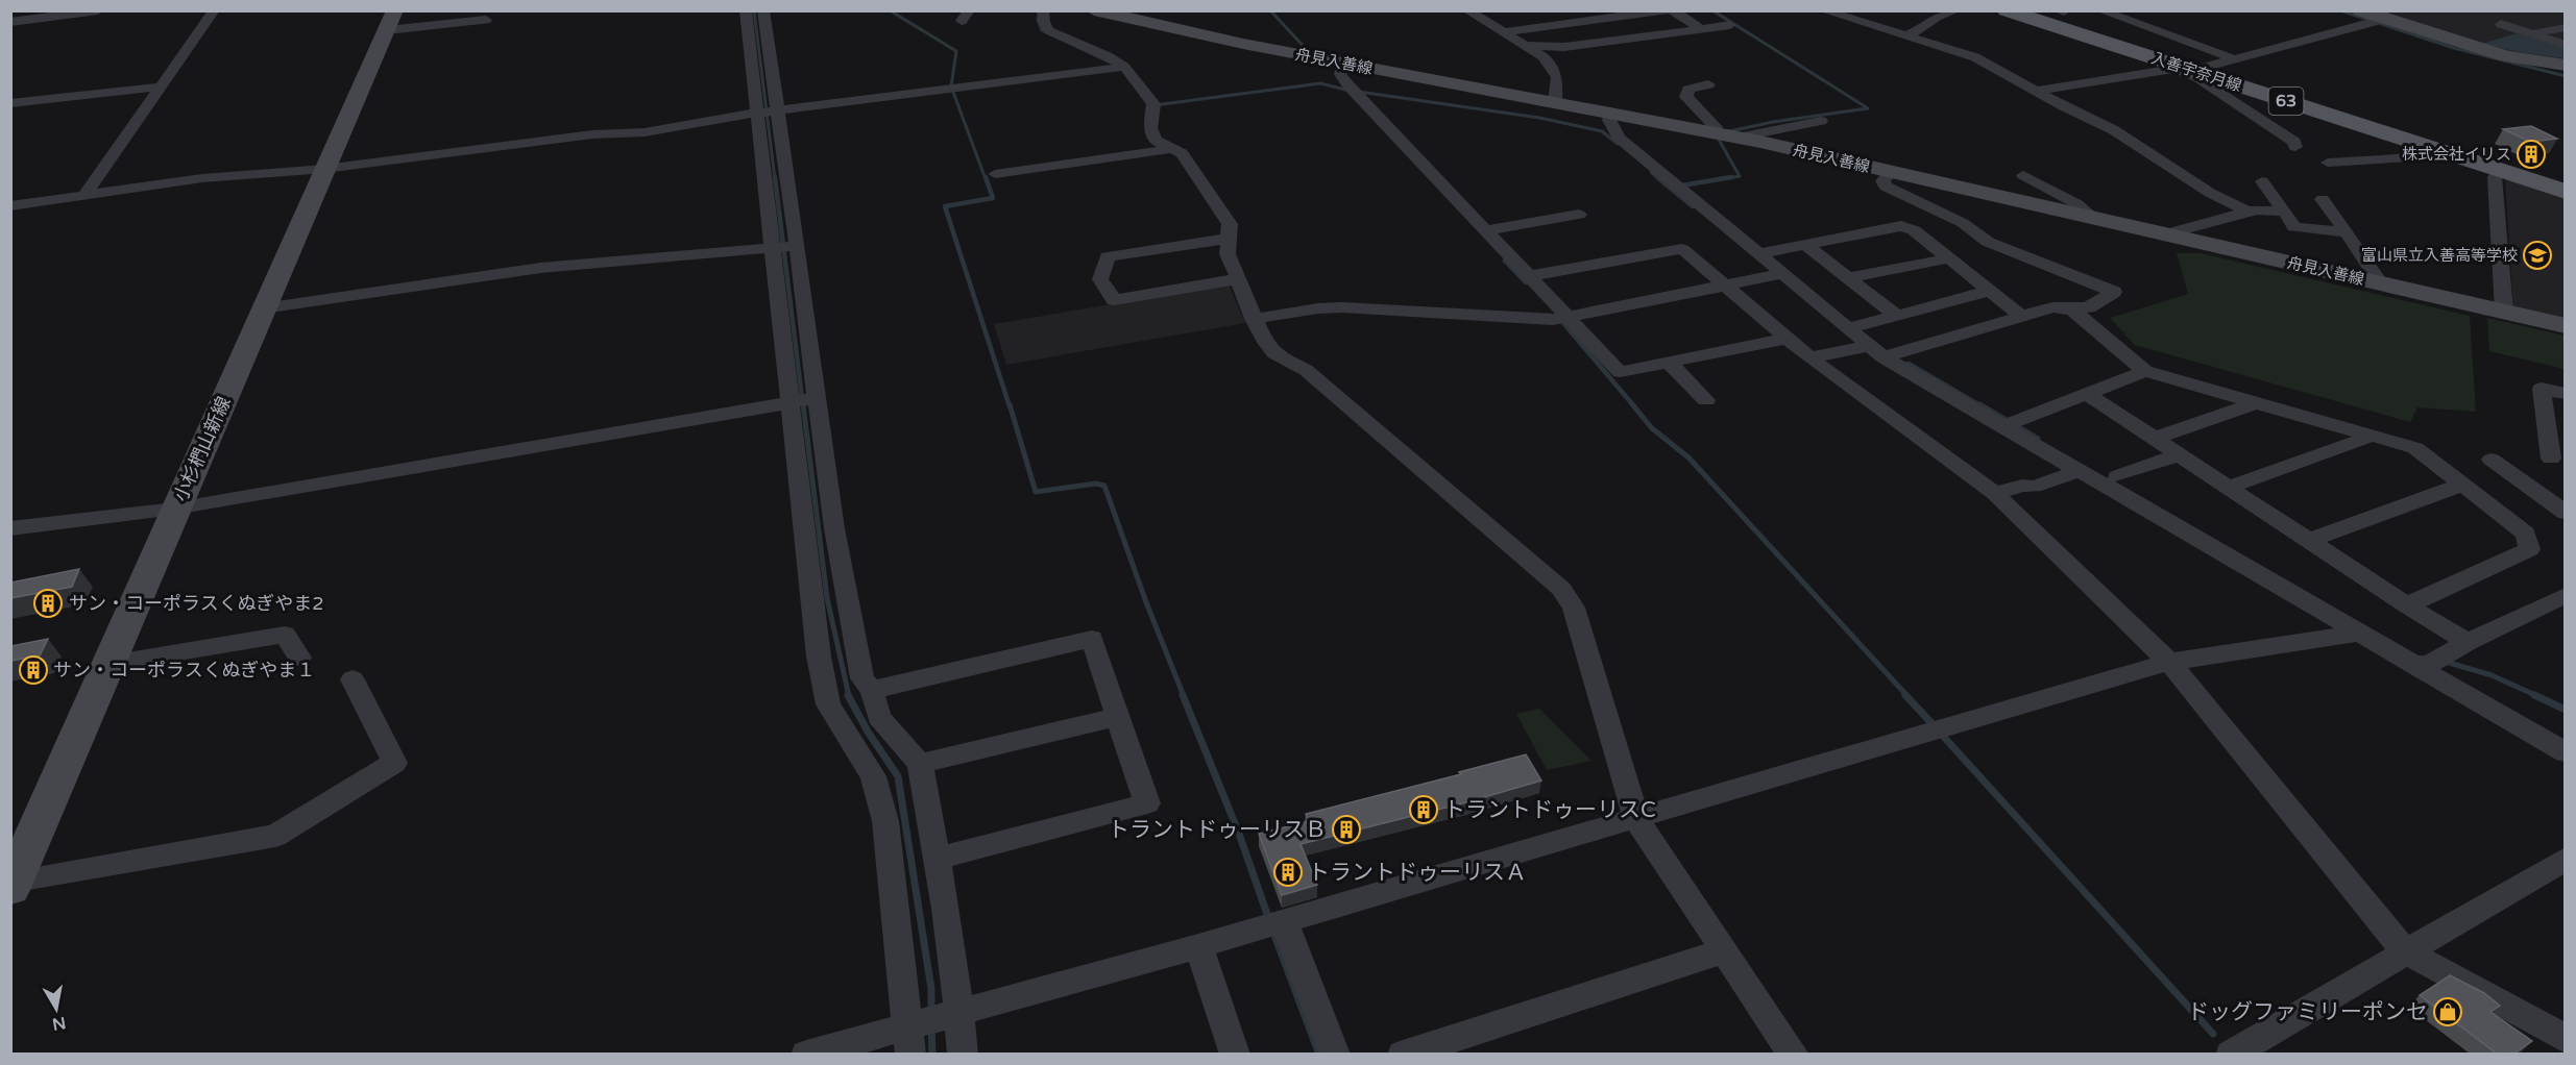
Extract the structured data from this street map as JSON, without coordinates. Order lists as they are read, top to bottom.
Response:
{
  "streets": {
    "main road": [
      "舟見入善線",
      "入善宇奈月線",
      "63",
      "小杉椚山新線"
    ]
  },
  "places": {
    "building": [
      "株式会社イリス",
      "サン・コーポラスくぬぎやま2",
      "サン・コーポラスくぬぎやま１",
      "トラントドゥーリスC",
      "トラントドゥーリスＢ",
      "トラントドゥーリスＡ"
    ],
    "school or university": ["富山県立入善高等学校"],
    "shop": ["ドッグファミリーポンセ"]
  },
  "north": "bottom"
}
